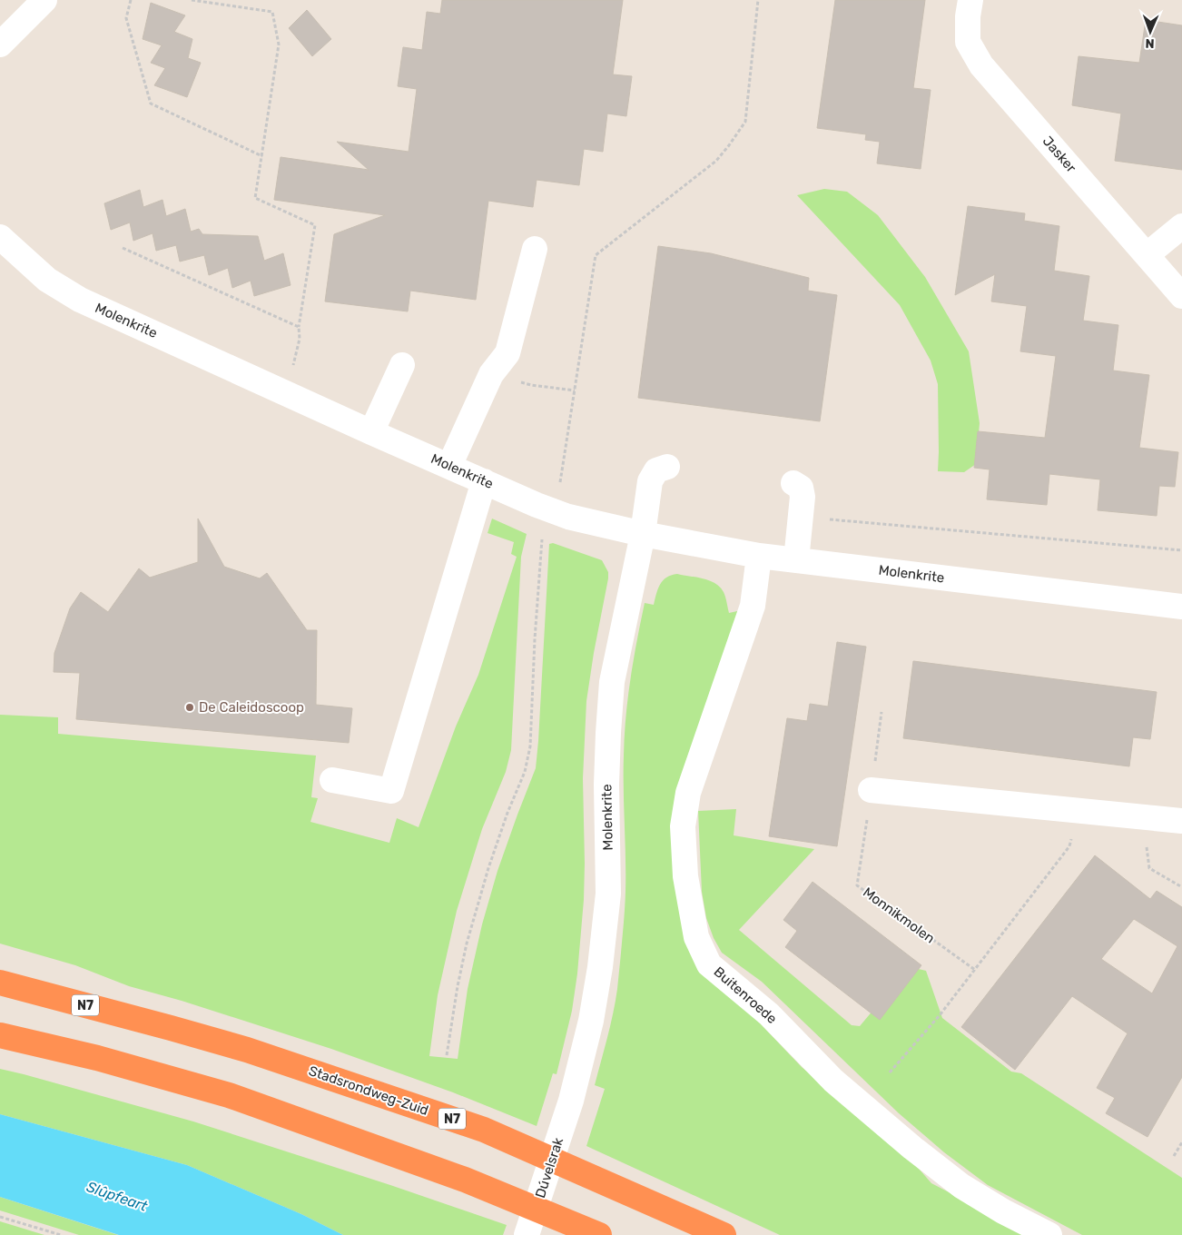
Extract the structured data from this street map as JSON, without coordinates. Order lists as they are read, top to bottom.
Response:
{
  "streets": {
    "highway": ["N7", "Stadsrondweg-Zuid"],
    "street": [
      "Jasker",
      "Molenkrite",
      "Buitenroede",
      "Dúvelsrak"
    ],
    "path": ["Monnikmolen"]
  },
  "crossings": [
    ["Molenkrite", "Buitenroede"],
    ["Molenkrite", "Dúvelsrak"]
  ],
  "water": ["Slûpfeart"],
  "places": ["De Caleidoscoop"],
  "north": "bottom"
}
